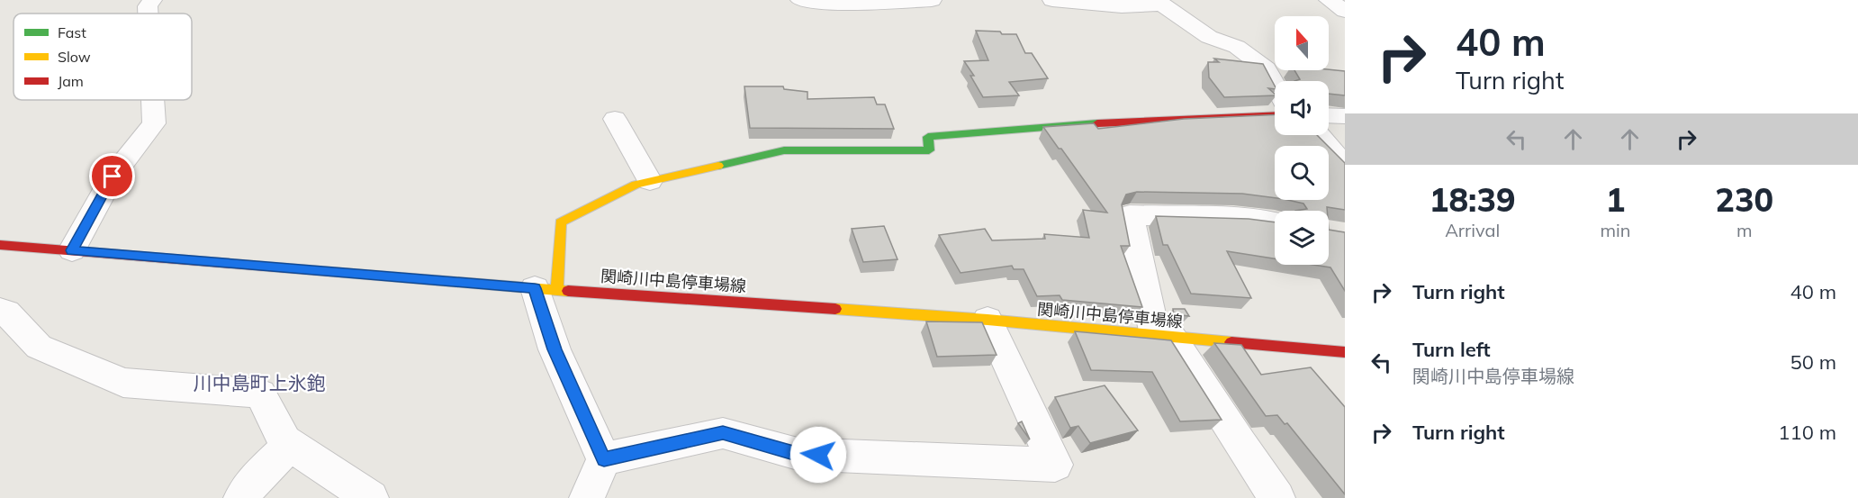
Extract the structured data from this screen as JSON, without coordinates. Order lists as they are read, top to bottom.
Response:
{
  "streets": {
    "main road": ["関崎川中島停車場線"]
  },
  "districts": ["川中島町上氷鉋"],
  "legend": ["Fast", "Slow", "Jam"],
  "north": "top",
  "page": {
    "turn": ["40 m", "Turn right"],
    "eta": [
      "18:39",
      "Arrival",
      "1",
      "min",
      "230",
      "m"
    ],
    "list": [
      {
        "name": "Turn right",
        "value": "40 m"
      },
      {
        "name": "Turn left",
        "note": "関崎川中島停車場線",
        "value": "50 m"
      },
      {
        "name": "Turn right",
        "value": "110 m"
      }
    ]
  }
}
